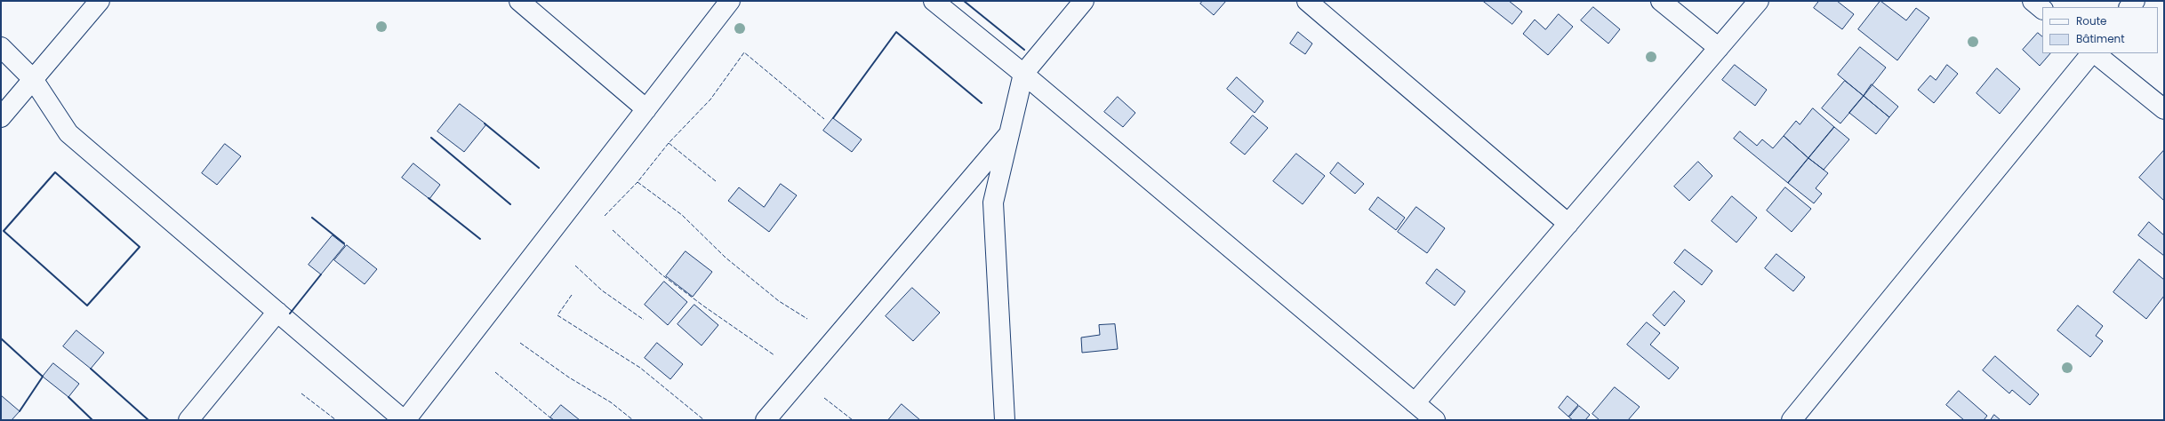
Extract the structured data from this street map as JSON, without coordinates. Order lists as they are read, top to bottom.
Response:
{
  "legend": ["Route", "Bâtiment"]
}
